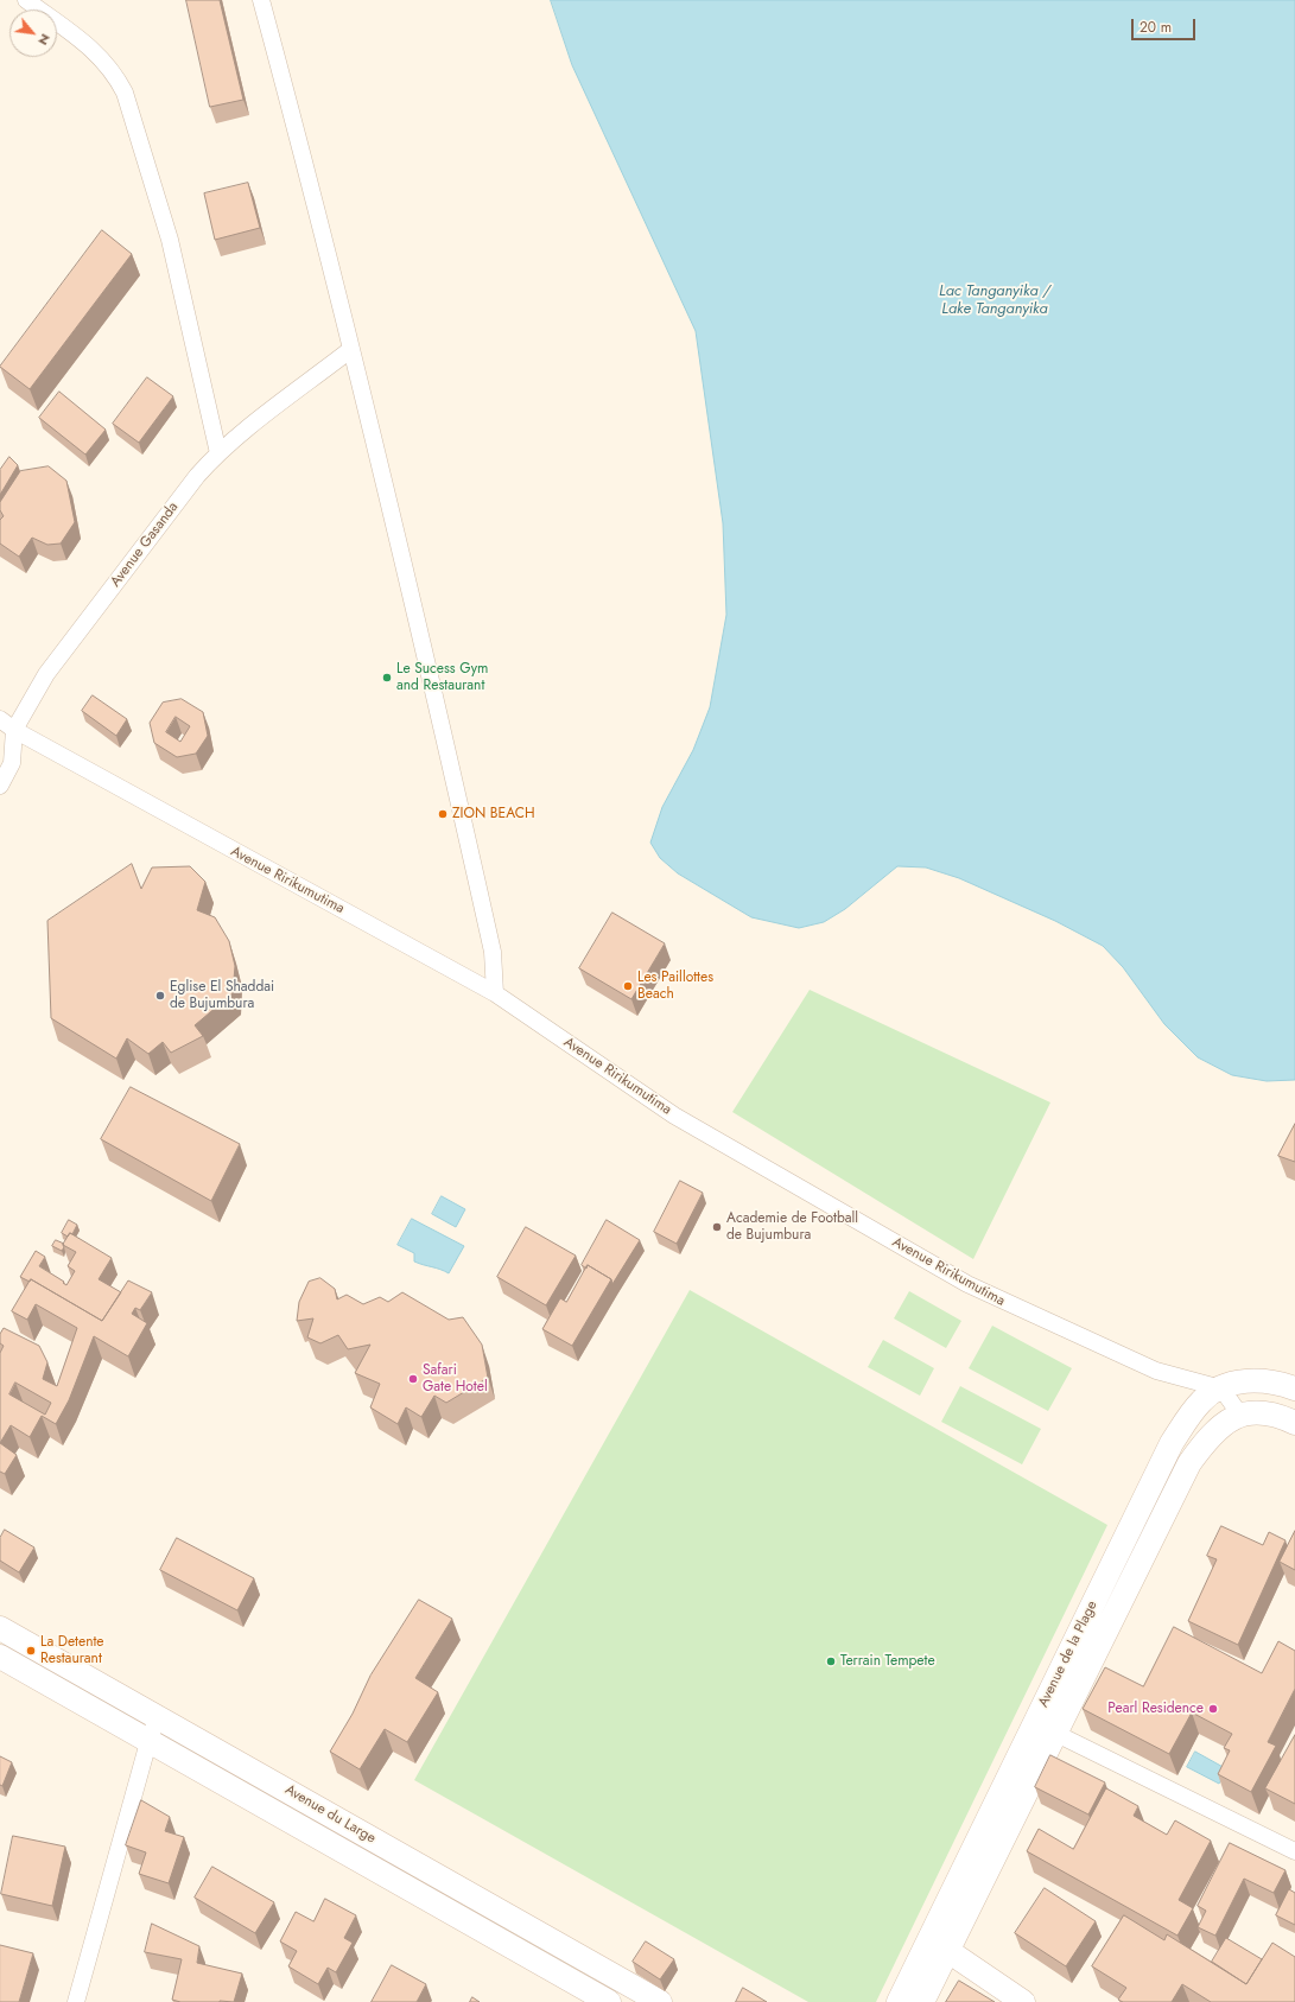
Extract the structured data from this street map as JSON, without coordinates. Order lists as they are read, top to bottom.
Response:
{
  "streets": {
    "main road": ["Avenue de la Plage", "Avenue du Large"],
    "street": ["Avenue Gasanda", "Avenue Ririkumutima"]
  },
  "crossings": [
    ["Avenue Gasanda", "Avenue Ririkumutima"],
    ["Avenue Ririkumutima", "Avenue de la Plage"]
  ],
  "water": ["Lac Tanganyika / Lake Tanganyika"],
  "places": [
    "Le Sucess Gym and Restaurant",
    "ZION BEACH",
    "Les Paillottes Beach",
    "Eglise El Shaddai de Bujumbura",
    "Academie de Football de Bujumbura",
    "Safari Gate Hotel",
    "La Detente Restaurant",
    "Terrain Tempete",
    "Pearl Residence"
  ],
  "scale_bar": "20 m",
  "north": "bottom right"
}
